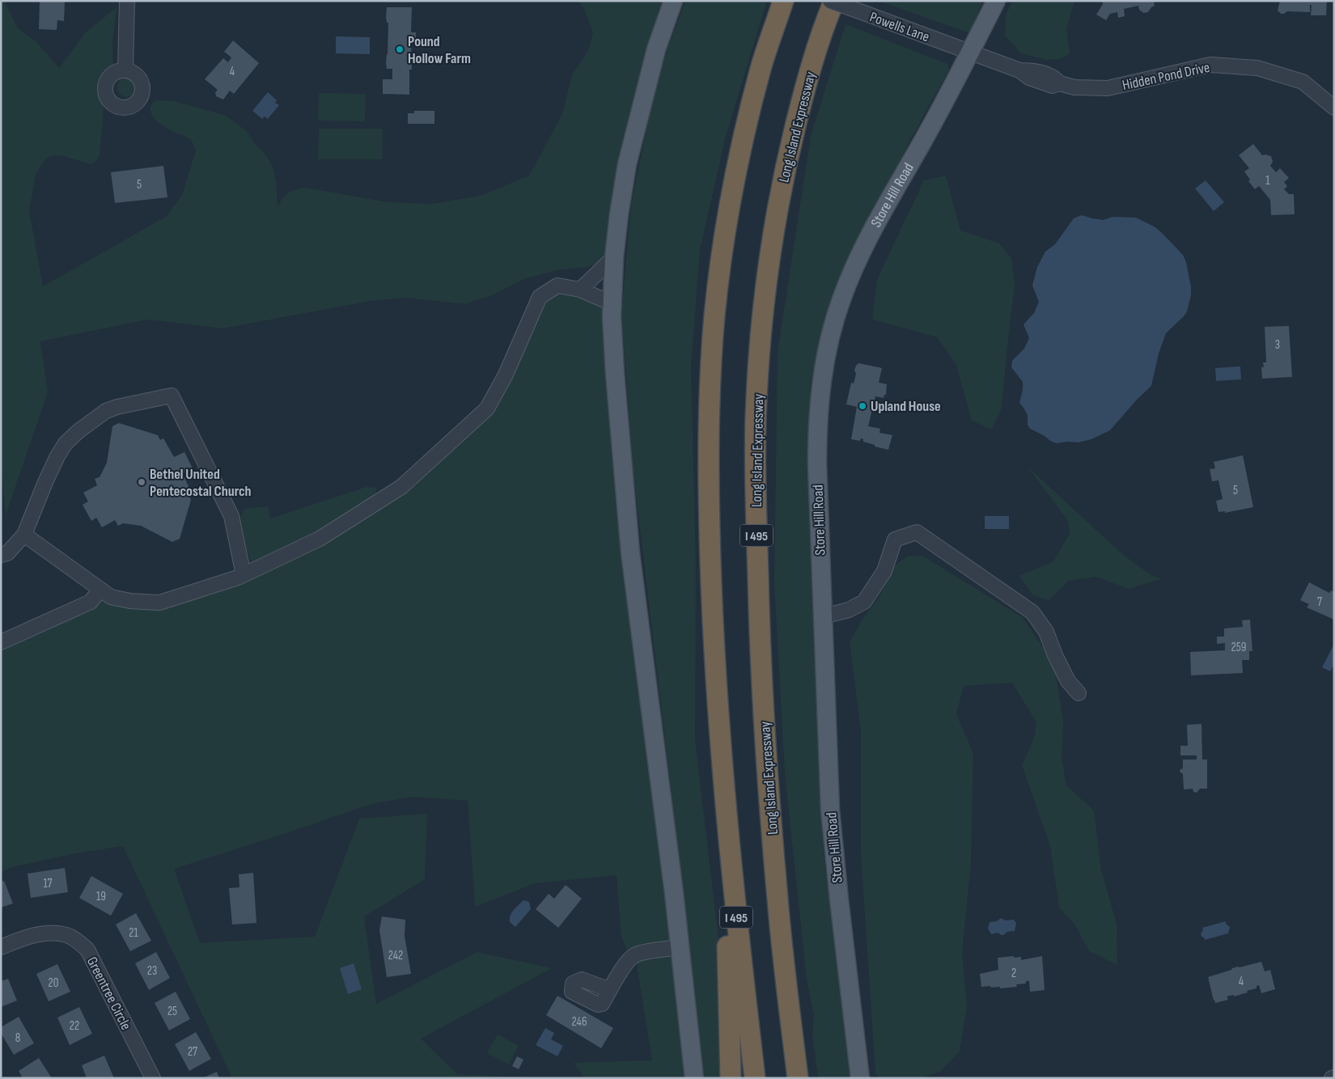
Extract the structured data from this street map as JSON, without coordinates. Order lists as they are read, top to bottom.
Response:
{
  "streets": {
    "highway": ["Long Island Expressway", "I 495"],
    "main road": ["Store Hill Road"],
    "street": ["Powells Lane", "Hidden Pond Drive", "Greentree Circle"]
  },
  "crossings": [
    ["Powells Lane", "Hidden Pond Drive"],
    ["Powells Lane", "Store Hill Road"],
    ["Hidden Pond Drive", "Store Hill Road"]
  ],
  "places": ["Pound Hollow Farm", "Upland House", "Bethel United Pentecostal Church"],
  "house_numbers": [
    "4",
    "1",
    "5",
    "3",
    "5",
    "7",
    "259",
    "17",
    "19",
    "21",
    "242",
    "23",
    "2",
    "4",
    "20",
    "25",
    "246",
    "22",
    "8",
    "27"
  ]
}
